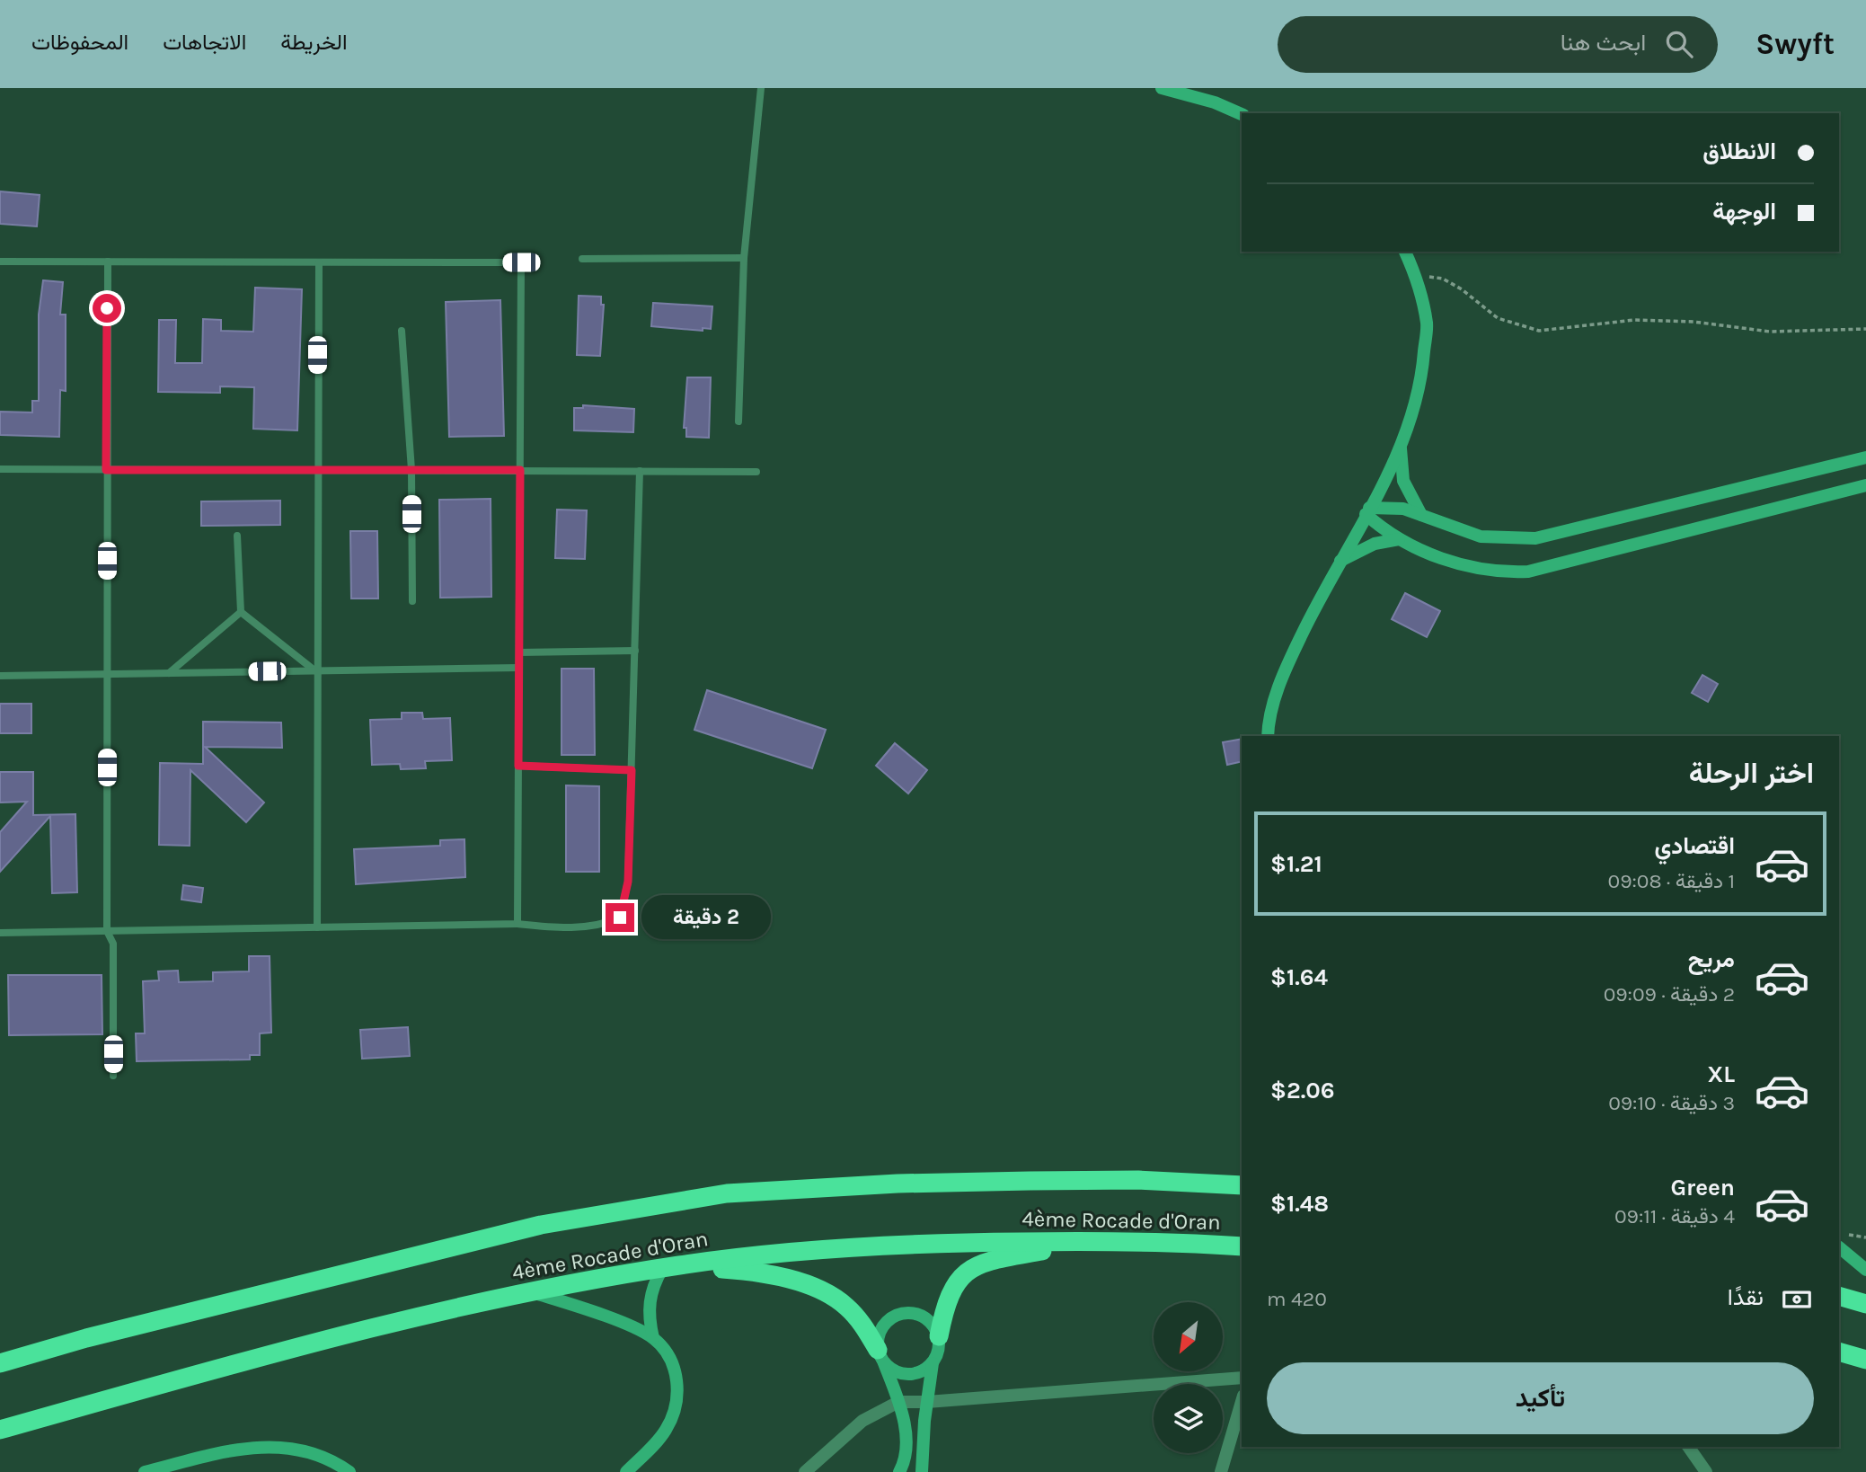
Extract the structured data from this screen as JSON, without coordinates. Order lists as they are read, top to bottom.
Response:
{
  "streets": {
    "highway": ["4ème Rocade d'Oran"]
  },
  "north": "bottom left",
  "page": {
    "header": "Swyft",
    "search": "ابحث هنا",
    "nav": ["الخريطة", "الاتجاهات", "المحفوظات"],
    "banner": ["الانطلاق", "الوجهة"],
    "heading": "اختر الرحلة",
    "list": [
      {
        "name": "اقتصادي",
        "note": "1 دقيقة · 09:08",
        "value": "$1.21"
      },
      {
        "name": "مريح",
        "note": "2 دقيقة · 09:09",
        "value": "$1.64"
      },
      {
        "name": "XL",
        "note": "3 دقيقة · 09:10",
        "value": "$2.06"
      },
      {
        "name": "Green",
        "note": "4 دقيقة · 09:11",
        "value": "$1.48"
      }
    ],
    "bubble": "2 دقيقة",
    "pay": ["نقدًا", "420 m"],
    "buttons": "تأكيد"
  }
}
